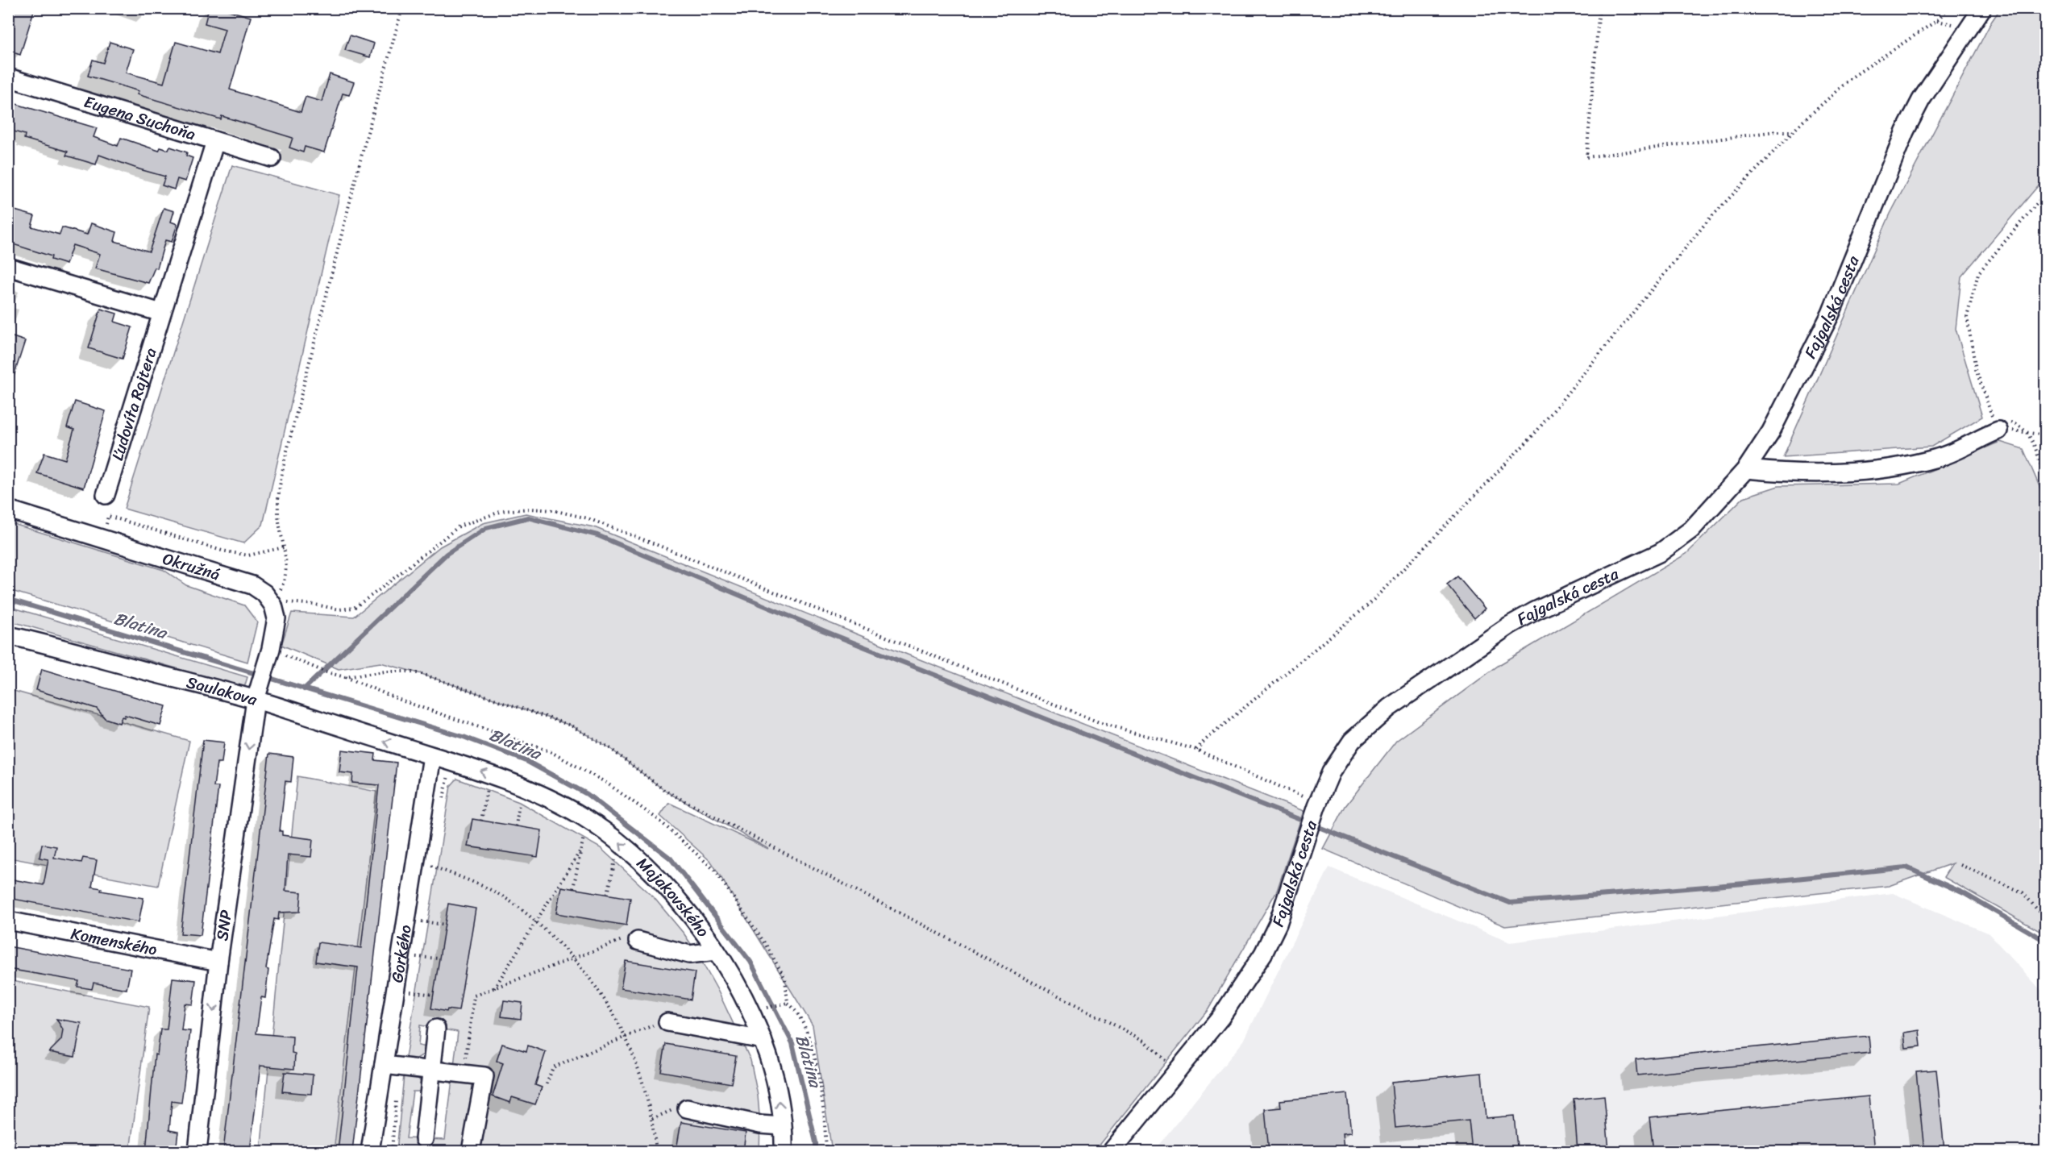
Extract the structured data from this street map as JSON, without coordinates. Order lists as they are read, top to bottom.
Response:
{
  "streets": {
    "street": [
      "Eugena Suchoňa",
      "Fajgalská cesta",
      "Ľudovíta Rajtera",
      "Okružná",
      "Saulakova",
      "Majakovského",
      "SNP",
      "Komenského",
      "Gorkého"
    ]
  },
  "crossings": [
    ["Eugena Suchoňa", "Ľudovíta Rajtera"],
    ["Saulakova", "Majakovského"],
    ["Saulakova", "SNP"],
    ["Saulakova", "Gorkého"],
    ["Majakovského", "Gorkého"],
    ["SNP", "Komenského"]
  ],
  "one_way": ["Saulakova", "Majakovského", "SNP"],
  "water": ["Blatina"]
}
